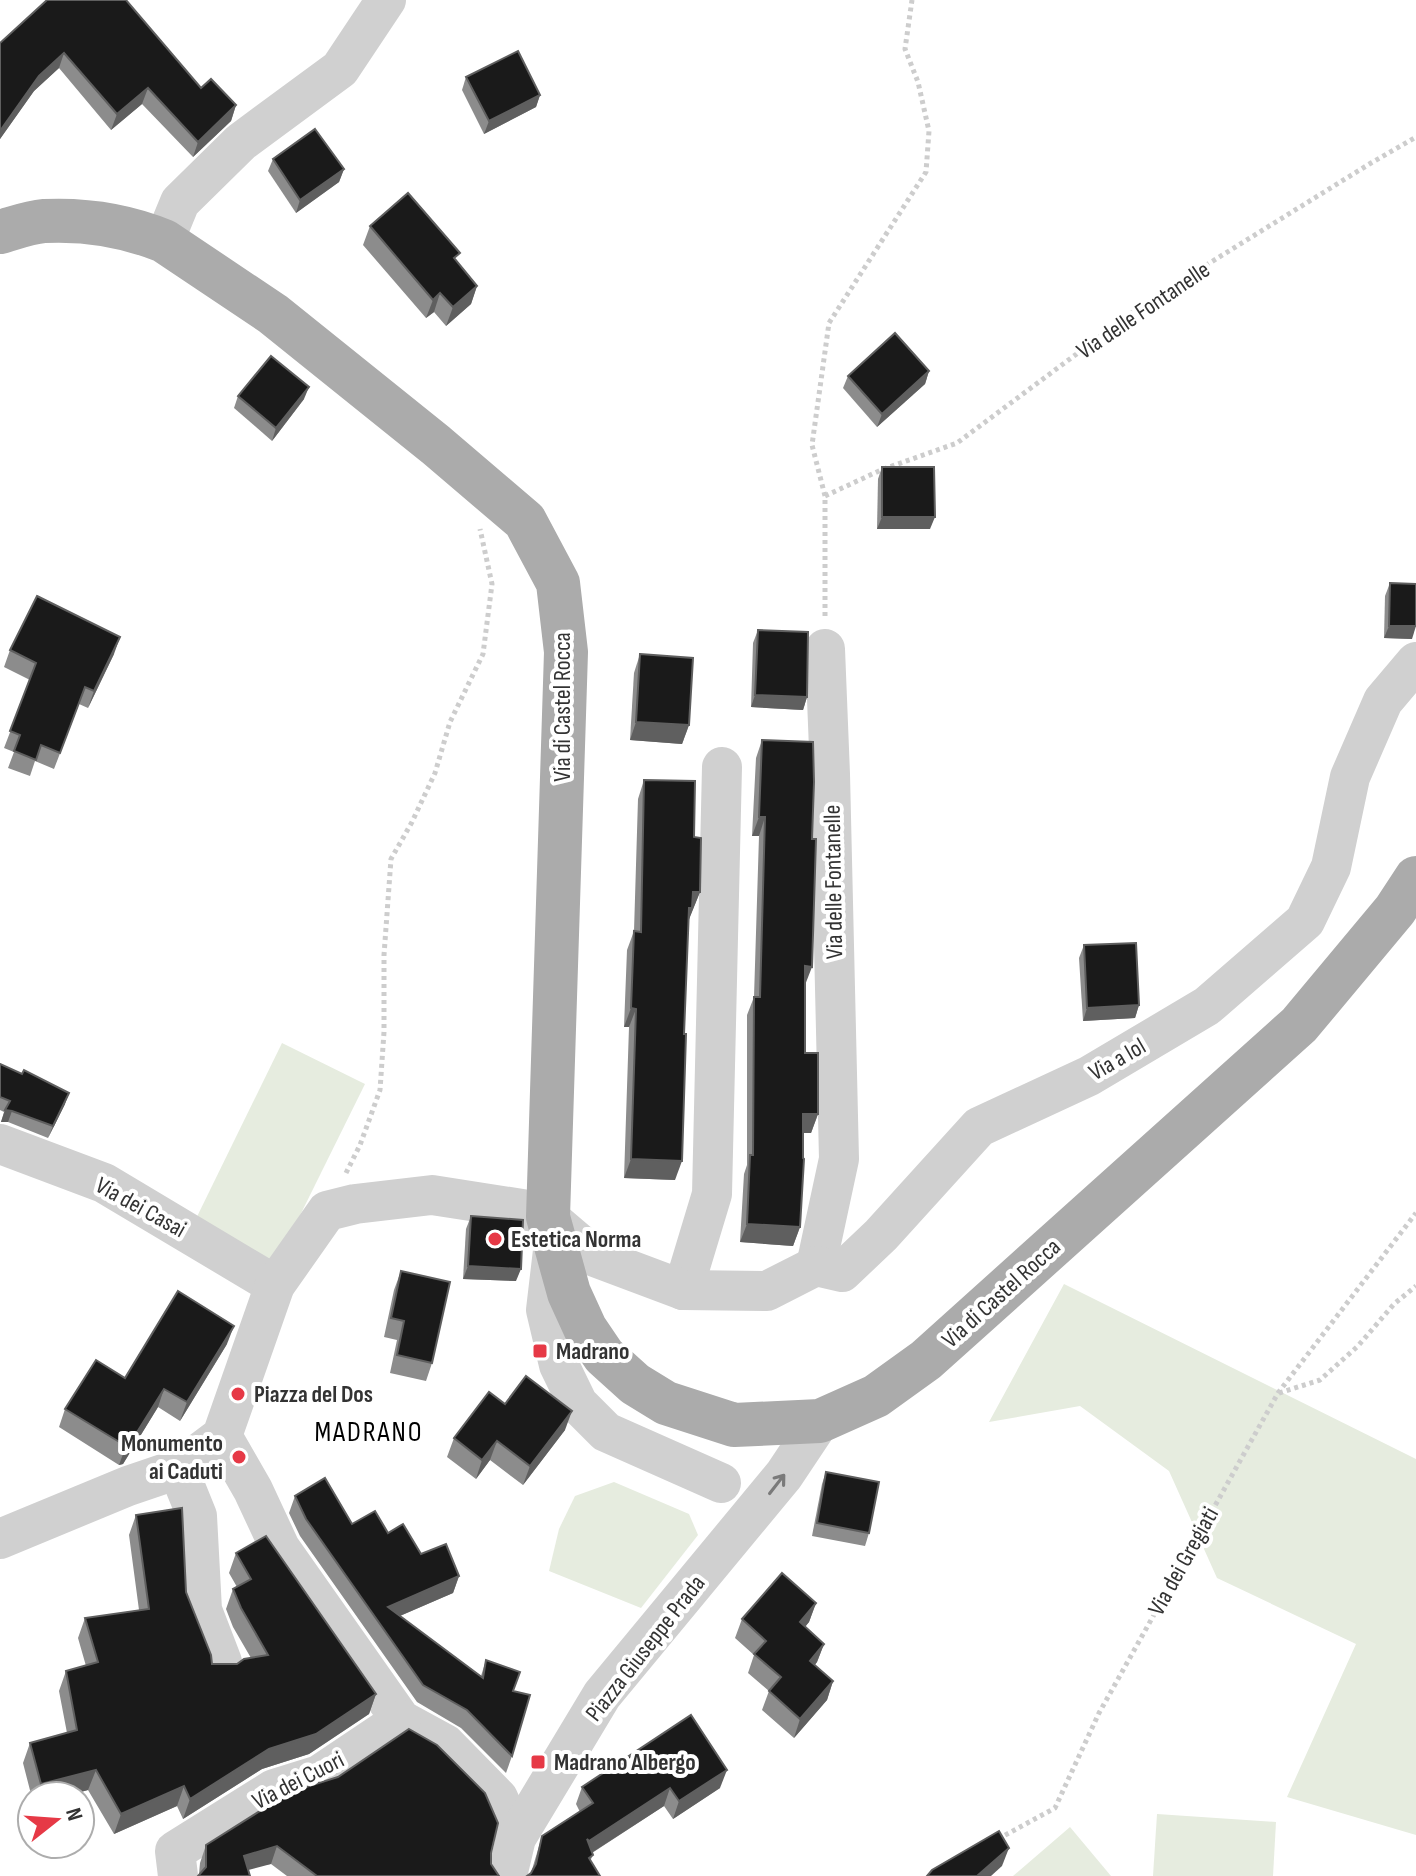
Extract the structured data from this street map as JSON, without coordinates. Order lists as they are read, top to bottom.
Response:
{
  "streets": {
    "main road": ["Via di Castel Rocca"],
    "street": [
      "Via delle Fontanelle",
      "Via a Iol",
      "Via dei Casai",
      "Piazza Giuseppe Prada",
      "Via dei Cuori"
    ],
    "path": ["Via dei Gregiati"]
  },
  "crossings": [
    ["Via delle Fontanelle", "Via a Iol"],
    ["Via di Castel Rocca", "Via a Iol"],
    ["Via di Castel Rocca", "Piazza Giuseppe Prada"]
  ],
  "districts": ["MADRANO"],
  "places": {
    "other": ["Estetica Norma", "Piazza del Dos", "Monumento ai Caduti"],
    "transit": ["Madrano", "Madrano Albergo"]
  },
  "north": "right"
}
